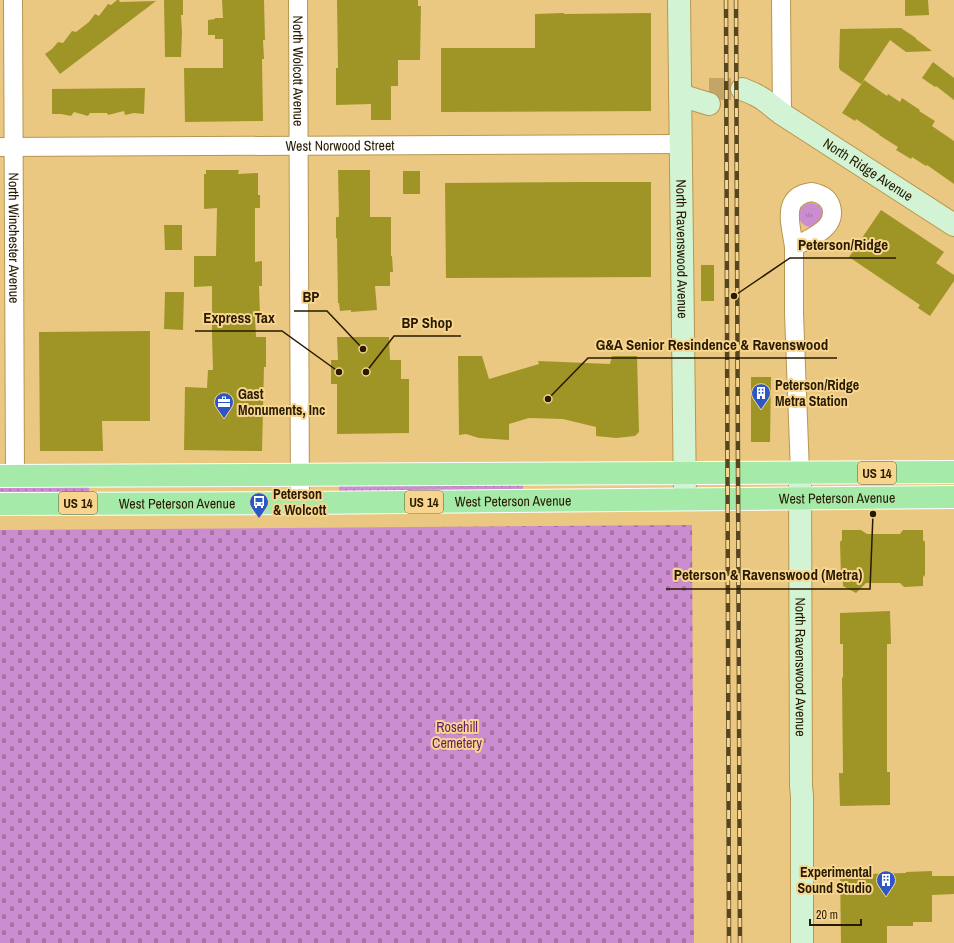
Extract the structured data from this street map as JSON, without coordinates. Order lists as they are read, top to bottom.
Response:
{
  "streets": {
    "main road": [
      "North Ridge Avenue",
      "North Ravenswood Avenue",
      "US 14",
      "West Peterson Avenue"
    ],
    "street": ["North Wolcott Avenue", "West Norwood Street", "North Winchester Avenue"]
  },
  "crossings": [
    ["North Wolcott Avenue", "West Norwood Street"],
    ["North Wolcott Avenue", "West Peterson Avenue"],
    ["West Norwood Street", "North Winchester Avenue"],
    ["West Norwood Street", "North Ravenswood Avenue"],
    ["North Winchester Avenue", "West Peterson Avenue"],
    ["North Ravenswood Avenue", "West Peterson Avenue"]
  ],
  "parks": ["Rosehill Cemetery"],
  "places": {
    "other": [
      "Peterson/Ridge",
      "BP",
      "Express Tax",
      "BP Shop",
      "G&A Senior Resindence & Ravenswood",
      "Peterson & Ravenswood (Metra)"
    ],
    "building": ["Peterson/Ridge Metra Station", "Experimental Sound Studio"],
    "office": ["Gast Monuments, Inc"],
    "bus stop": ["Peterson & Wolcott"]
  },
  "scale_bar": "20 m"
}
